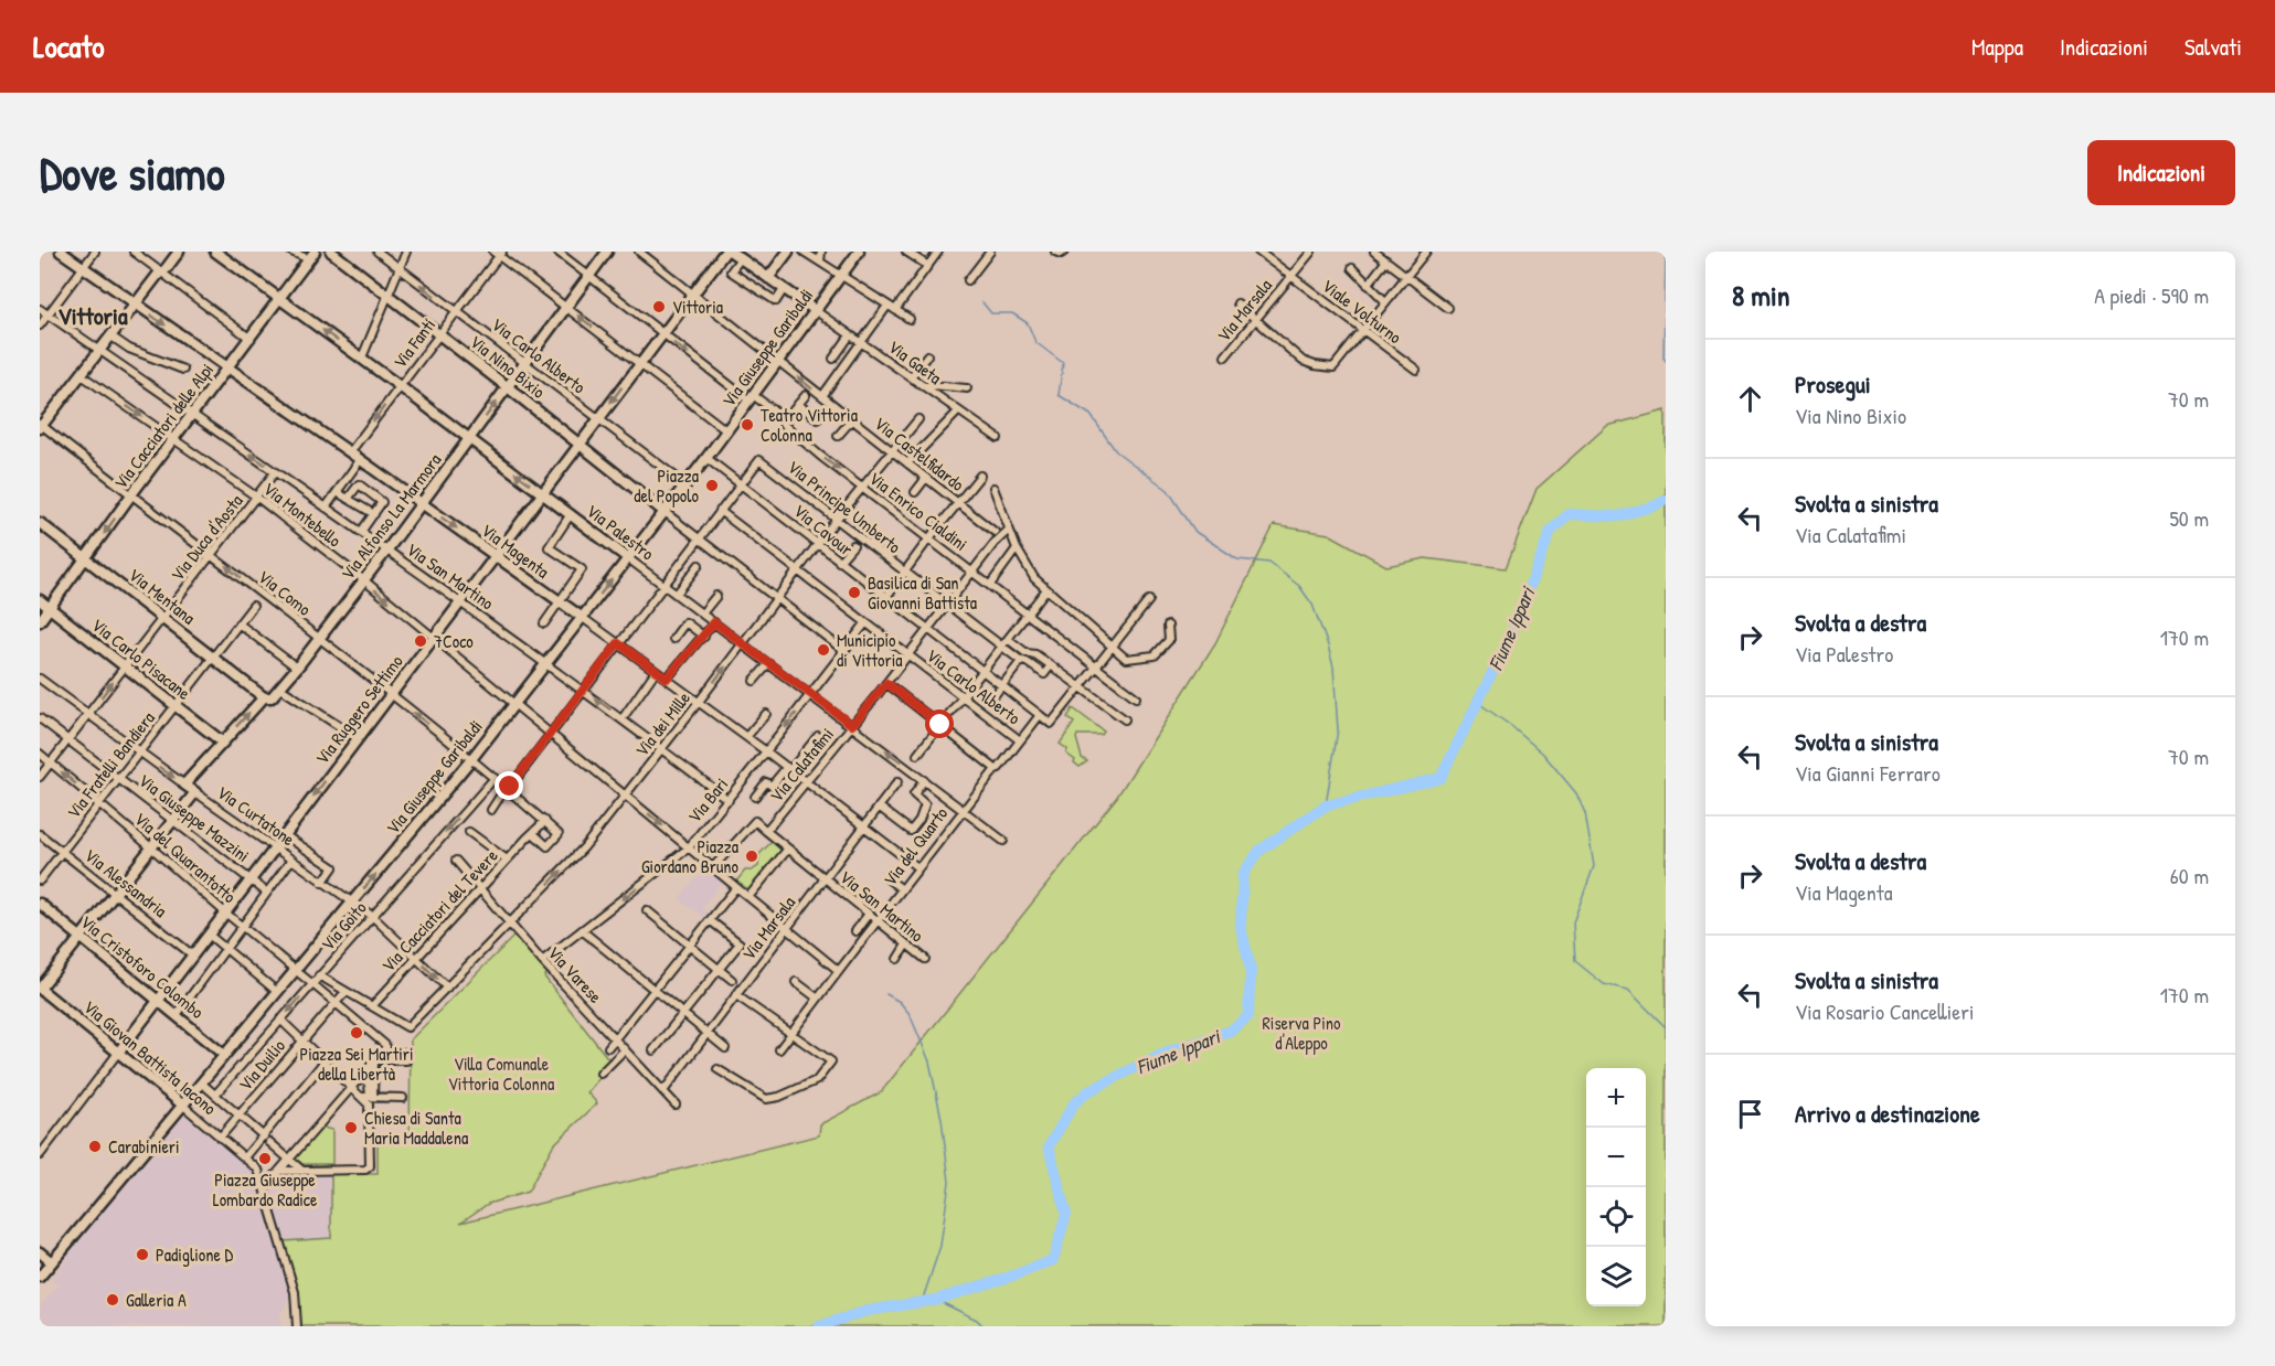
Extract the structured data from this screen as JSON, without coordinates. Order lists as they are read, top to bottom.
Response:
{
  "streets": {
    "street": [
      "Via Marsala",
      "Viale Volturno",
      "Via Fanti",
      "Via Giuseppe Garibaldi",
      "Via Carlo Alberto",
      "Via Gaeta",
      "Via Nino Bixio",
      "Via Cacciatori delle Alpi",
      "Via Castelfidardo",
      "Via Principe Umberto",
      "Via Enrico Cialdini",
      "Via Montebello",
      "Via Alfonso La Marmora",
      "Via Cavour",
      "Via Palestro",
      "Via Duca d'Aosta",
      "Via Magenta",
      "Via San Martino",
      "Via Como",
      "Via Mentana",
      "Via Carlo Pisacane",
      "Via Ruggero Settimo",
      "Via dei Mille",
      "Via Fratelli Bandiera",
      "Via Calatafimi",
      "Via Bari",
      "Via Curtatone",
      "Via Giuseppe Mazzini",
      "Via del Quarto",
      "Via del Quarantotto",
      "Via Alessandria",
      "Via Cacciatori del Tevere",
      "Via Goito",
      "Via Cristoforo Colombo",
      "Via Varese",
      "Via Giovan Battista Iacono",
      "Via Duilio"
    ]
  },
  "crossings": [
    ["Via Marsala", "Viale Volturno"],
    ["Via Marsala", "Via Magenta"],
    ["Via Marsala", "Via San Martino"],
    ["Via Marsala", "Via Varese"],
    ["Via Fanti", "Via Carlo Alberto"],
    ["Via Fanti", "Via Nino Bixio"],
    ["Via Fanti", "Via Palestro"],
    ["Via Fanti", "Via Magenta"],
    ["Via Giuseppe Garibaldi", "Via Carlo Alberto"],
    ["Via Giuseppe Garibaldi", "Via Gaeta"],
    ["Via Giuseppe Garibaldi", "Via Nino Bixio"],
    ["Via Giuseppe Garibaldi", "Via Castelfidardo"],
    ["Via Giuseppe Garibaldi", "Via Enrico Cialdini"],
    ["Via Giuseppe Garibaldi", "Via Montebello"],
    ["Via Giuseppe Garibaldi", "Via Cavour"],
    ["Via Giuseppe Garibaldi", "Via Palestro"],
    ["Via Giuseppe Garibaldi", "Via Magenta"],
    ["Via Giuseppe Garibaldi", "Via San Martino"],
    ["Via Giuseppe Garibaldi", "Via Como"],
    ["Via Giuseppe Garibaldi", "Via Curtatone"],
    ["Via Giuseppe Garibaldi", "Via del Quarantotto"],
    ["Via Giuseppe Garibaldi", "Via Cristoforo Colombo"],
    ["Via Giuseppe Garibaldi", "Via Giovan Battista Iacono"],
    ["Via Carlo Alberto", "Via Alfonso La Marmora"],
    ["Via Carlo Alberto", "Via Ruggero Settimo"],
    ["Via Carlo Alberto", "Via Calatafimi"],
    ["Via Carlo Alberto", "Via Bari"],
    ["Via Carlo Alberto", "Via del Quarto"],
    ["Via Nino Bixio", "Via Alfonso La Marmora"],
    ["Via Nino Bixio", "Via Ruggero Settimo"],
    ["Via Cacciatori delle Alpi", "Via Montebello"],
    ["Via Cacciatori delle Alpi", "Via Palestro"],
    ["Via Cacciatori delle Alpi", "Via Magenta"],
    ["Via Cacciatori delle Alpi", "Via San Martino"],
    ["Via Cacciatori delle Alpi", "Via Como"],
    ["Via Cacciatori delle Alpi", "Via Mentana"],
    ["Via Cacciatori delle Alpi", "Via Carlo Pisacane"],
    ["Via Castelfidardo", "Via Ruggero Settimo"],
    ["Via Castelfidardo", "Via dei Mille"],
    ["Via Principe Umberto", "Via Cavour"],
    ["Via Principe Umberto", "Via dei Mille"],
    ["Via Enrico Cialdini", "Via Alfonso La Marmora"],
    ["Via Enrico Cialdini", "Via Ruggero Settimo"],
    ["Via Enrico Cialdini", "Via dei Mille"],
    ["Via Montebello", "Via Alfonso La Marmora"],
    ["Via Montebello", "Via Duca d'Aosta"],
    ["Via Montebello", "Via Ruggero Settimo"],
    ["Via Montebello", "Via dei Mille"],
    ["Via Montebello", "Via Bari"],
    ["Via Alfonso La Marmora", "Via Palestro"],
    ["Via Alfonso La Marmora", "Via Magenta"],
    ["Via Alfonso La Marmora", "Via San Martino"],
    ["Via Alfonso La Marmora", "Via Como"],
    ["Via Alfonso La Marmora", "Via Mentana"],
    ["Via Alfonso La Marmora", "Via Carlo Pisacane"],
    ["Via Alfonso La Marmora", "Via Curtatone"],
    ["Via Cavour", "Via dei Mille"],
    ["Via Cavour", "Via Calatafimi"],
    ["Via Palestro", "Via Ruggero Settimo"],
    ["Via Palestro", "Via dei Mille"],
    ["Via Palestro", "Via Calatafimi"],
    ["Via Palestro", "Via Bari"],
    ["Via Palestro", "Via del Quarto"],
    ["Via Duca d'Aosta", "Via San Martino"],
    ["Via Duca d'Aosta", "Via Como"],
    ["Via Duca d'Aosta", "Via Mentana"],
    ["Via Duca d'Aosta", "Via Carlo Pisacane"],
    ["Via Duca d'Aosta", "Via Curtatone"],
    ["Via Duca d'Aosta", "Via Giuseppe Mazzini"],
    ["Via Duca d'Aosta", "Via del Quarantotto"],
    ["Via Magenta", "Via Ruggero Settimo"],
    ["Via Magenta", "Via dei Mille"],
    ["Via Magenta", "Via Calatafimi"],
    ["Via Magenta", "Via Bari"],
    ["Via Magenta", "Via del Quarto"],
    ["Via San Martino", "Via Ruggero Settimo"],
    ["Via San Martino", "Via dei Mille"],
    ["Via San Martino", "Via Calatafimi"],
    ["Via San Martino", "Via Bari"],
    ["Via San Martino", "Via del Quarto"],
    ["Via Como", "Via Ruggero Settimo"],
    ["Via Como", "Via Goito"],
    ["Via Mentana", "Via Fratelli Bandiera"],
    ["Via Carlo Pisacane", "Via Fratelli Bandiera"],
    ["Via Ruggero Settimo", "Via Curtatone"],
    ["Via Ruggero Settimo", "Via Giuseppe Mazzini"],
    ["Via Ruggero Settimo", "Via del Quarantotto"],
    ["Via Ruggero Settimo", "Via Alessandria"],
    ["Via Ruggero Settimo", "Via Cristoforo Colombo"],
    ["Via Ruggero Settimo", "Via Giovan Battista Iacono"],
    ["Via dei Mille", "Via Curtatone"],
    ["Via dei Mille", "Via Cacciatori del Tevere"],
    ["Via dei Mille", "Via Varese"],
    ["Via Fratelli Bandiera", "Via Curtatone"],
    ["Via Fratelli Bandiera", "Via Giuseppe Mazzini"],
    ["Via Fratelli Bandiera", "Via del Quarantotto"],
    ["Via Fratelli Bandiera", "Via Alessandria"],
    ["Via Bari", "Via Varese"],
    ["Via Curtatone", "Via Cacciatori del Tevere"],
    ["Via Curtatone", "Via Goito"],
    ["Via del Quarantotto", "Via Goito"],
    ["Via del Quarantotto", "Via Duilio"],
    ["Via Cacciatori del Tevere", "Via Varese"],
    ["Via Giovan Battista Iacono", "Via Duilio"]
  ],
  "one_way": ["Via Goito"],
  "districts": ["Vittoria"],
  "water": ["Fiume Ippari"],
  "parks": ["Riserva Pino d'Aleppo", "Villa Comunale Vittoria Colonna"],
  "places": [
    "Vittoria",
    "Teatro Vittoria Colonna",
    "Piazza del Popolo",
    "Basilica di San Giovanni Battista",
    "7Coco",
    "Municipio di Vittoria",
    "Piazza Giordano Bruno",
    "Piazza Sei Martiri della Libertà",
    "Chiesa di Santa Maria Maddalena",
    "Carabinieri",
    "Piazza Giuseppe Lombardo Radice",
    "Padiglione D",
    "Galleria A"
  ],
  "page": {
    "header": "Locato",
    "nav": ["Mappa", "Indicazioni", "Salvati"],
    "buttons": "Indicazioni",
    "title": "Dove siamo",
    "heading": ["8 min", "A piedi · 590 m"],
    "list": [
      ["Prosegui", "Via Nino Bixio", "70 m"],
      ["Svolta a sinistra", "Via Calatafimi", "50 m"],
      ["Svolta a destra", "Via Palestro", "170 m"],
      ["Svolta a sinistra", "Via Gianni Ferraro", "70 m"],
      ["Svolta a destra", "Via Magenta", "60 m"],
      ["Svolta a sinistra", "Via Rosario Cancellieri", "170 m"],
      "Arrivo a destinazione"
    ],
    "map_buttons": ["+", "−"]
  }
}
